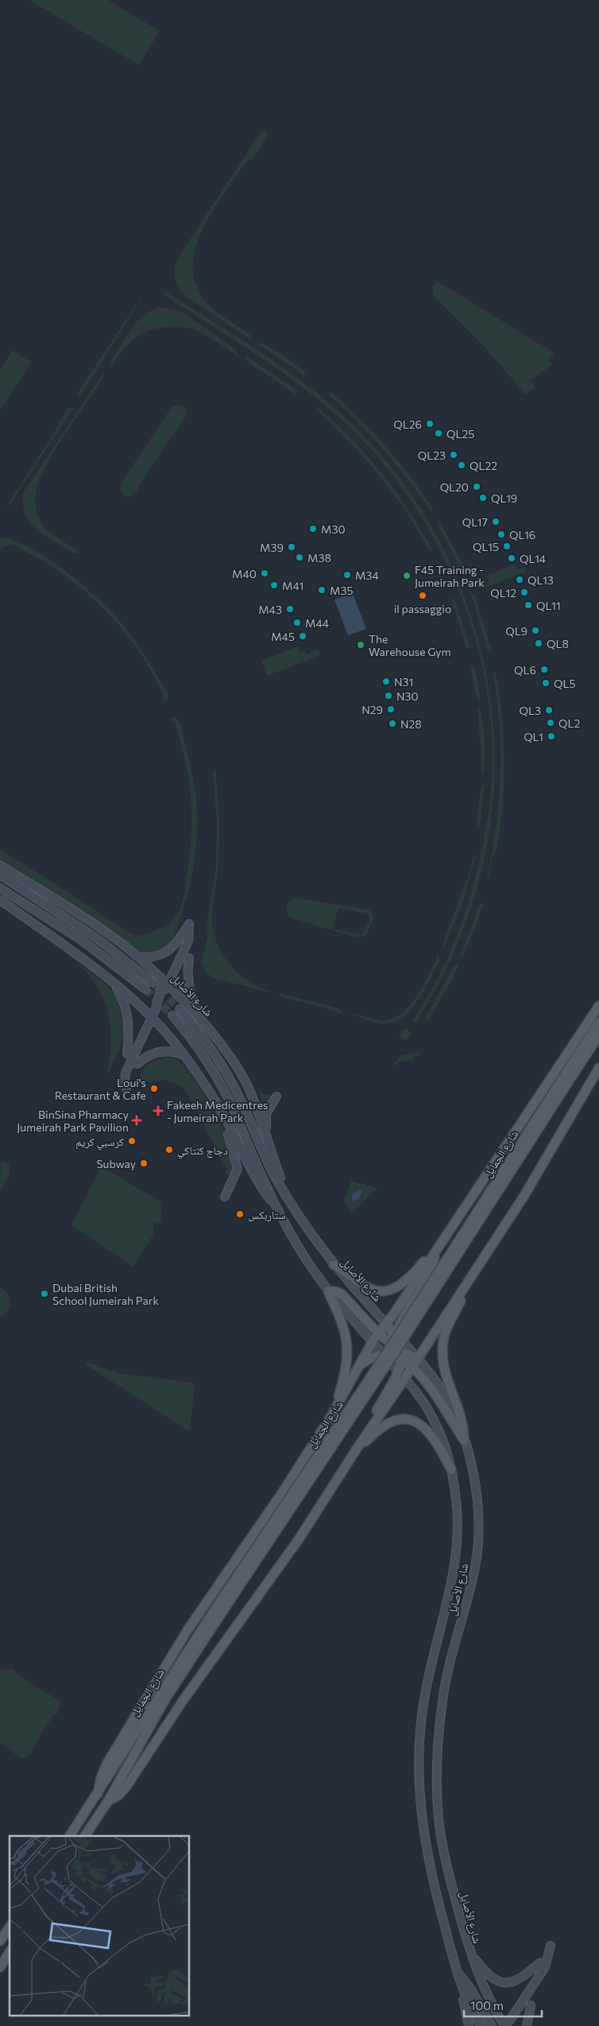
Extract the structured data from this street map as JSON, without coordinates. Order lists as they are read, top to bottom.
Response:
{
  "streets": {
    "main road": ["شارع الأصايل", "شارع الجمايل"]
  },
  "places": {
    "other": [
      "QL26",
      "QL25",
      "QL23",
      "QL22",
      "QL20",
      "QL19",
      "QL17",
      "M30",
      "QL16",
      "QL15",
      "M39",
      "M38",
      "QL14",
      "M40",
      "M34",
      "F45 Training - Jumeirah Park",
      "QL13",
      "M41",
      "M35",
      "QL12",
      "il passaggio",
      "QL11",
      "M43",
      "M44",
      "QL9",
      "M45",
      "QL8",
      "The Warehouse Gym",
      "QL6",
      "N31",
      "QL5",
      "N30",
      "N29",
      "QL3",
      "QL2",
      "N28",
      "QL1",
      "Loui's Restaurant & Cafe",
      "كرسبي كريم",
      "دجاج كنتاكي",
      "Subway",
      "ستاربكس",
      "Dubai British School Jumeirah Park"
    ],
    "health": ["Fakeeh Medicentres - Jumeirah Park", "BinSina Pharmacy Jumeirah Park Pavilion"]
  },
  "scale_bar": "100 m"
}
